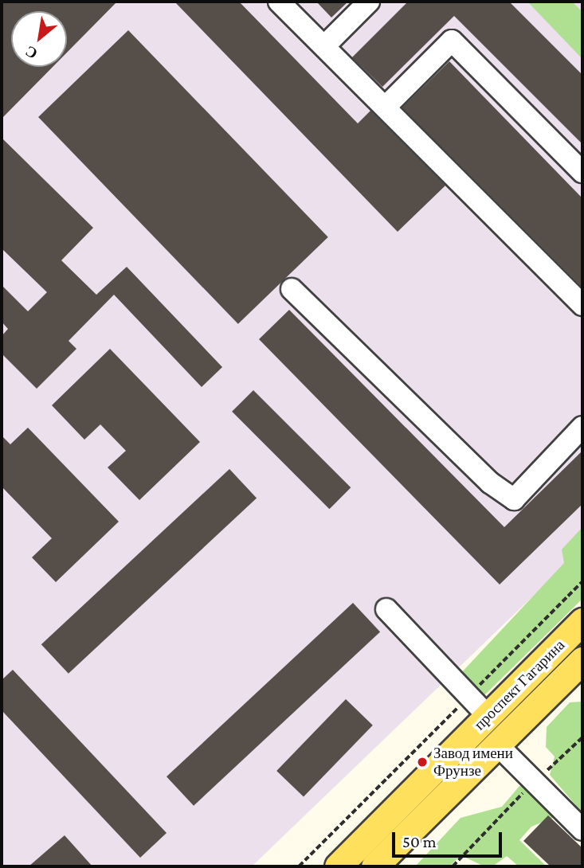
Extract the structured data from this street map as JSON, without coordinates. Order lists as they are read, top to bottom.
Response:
{
  "streets": {
    "main road": ["проспект Гагарина"]
  },
  "places": ["Завод имени Фрунзе"],
  "scale_bar": "50 m",
  "north": "bottom left"
}
